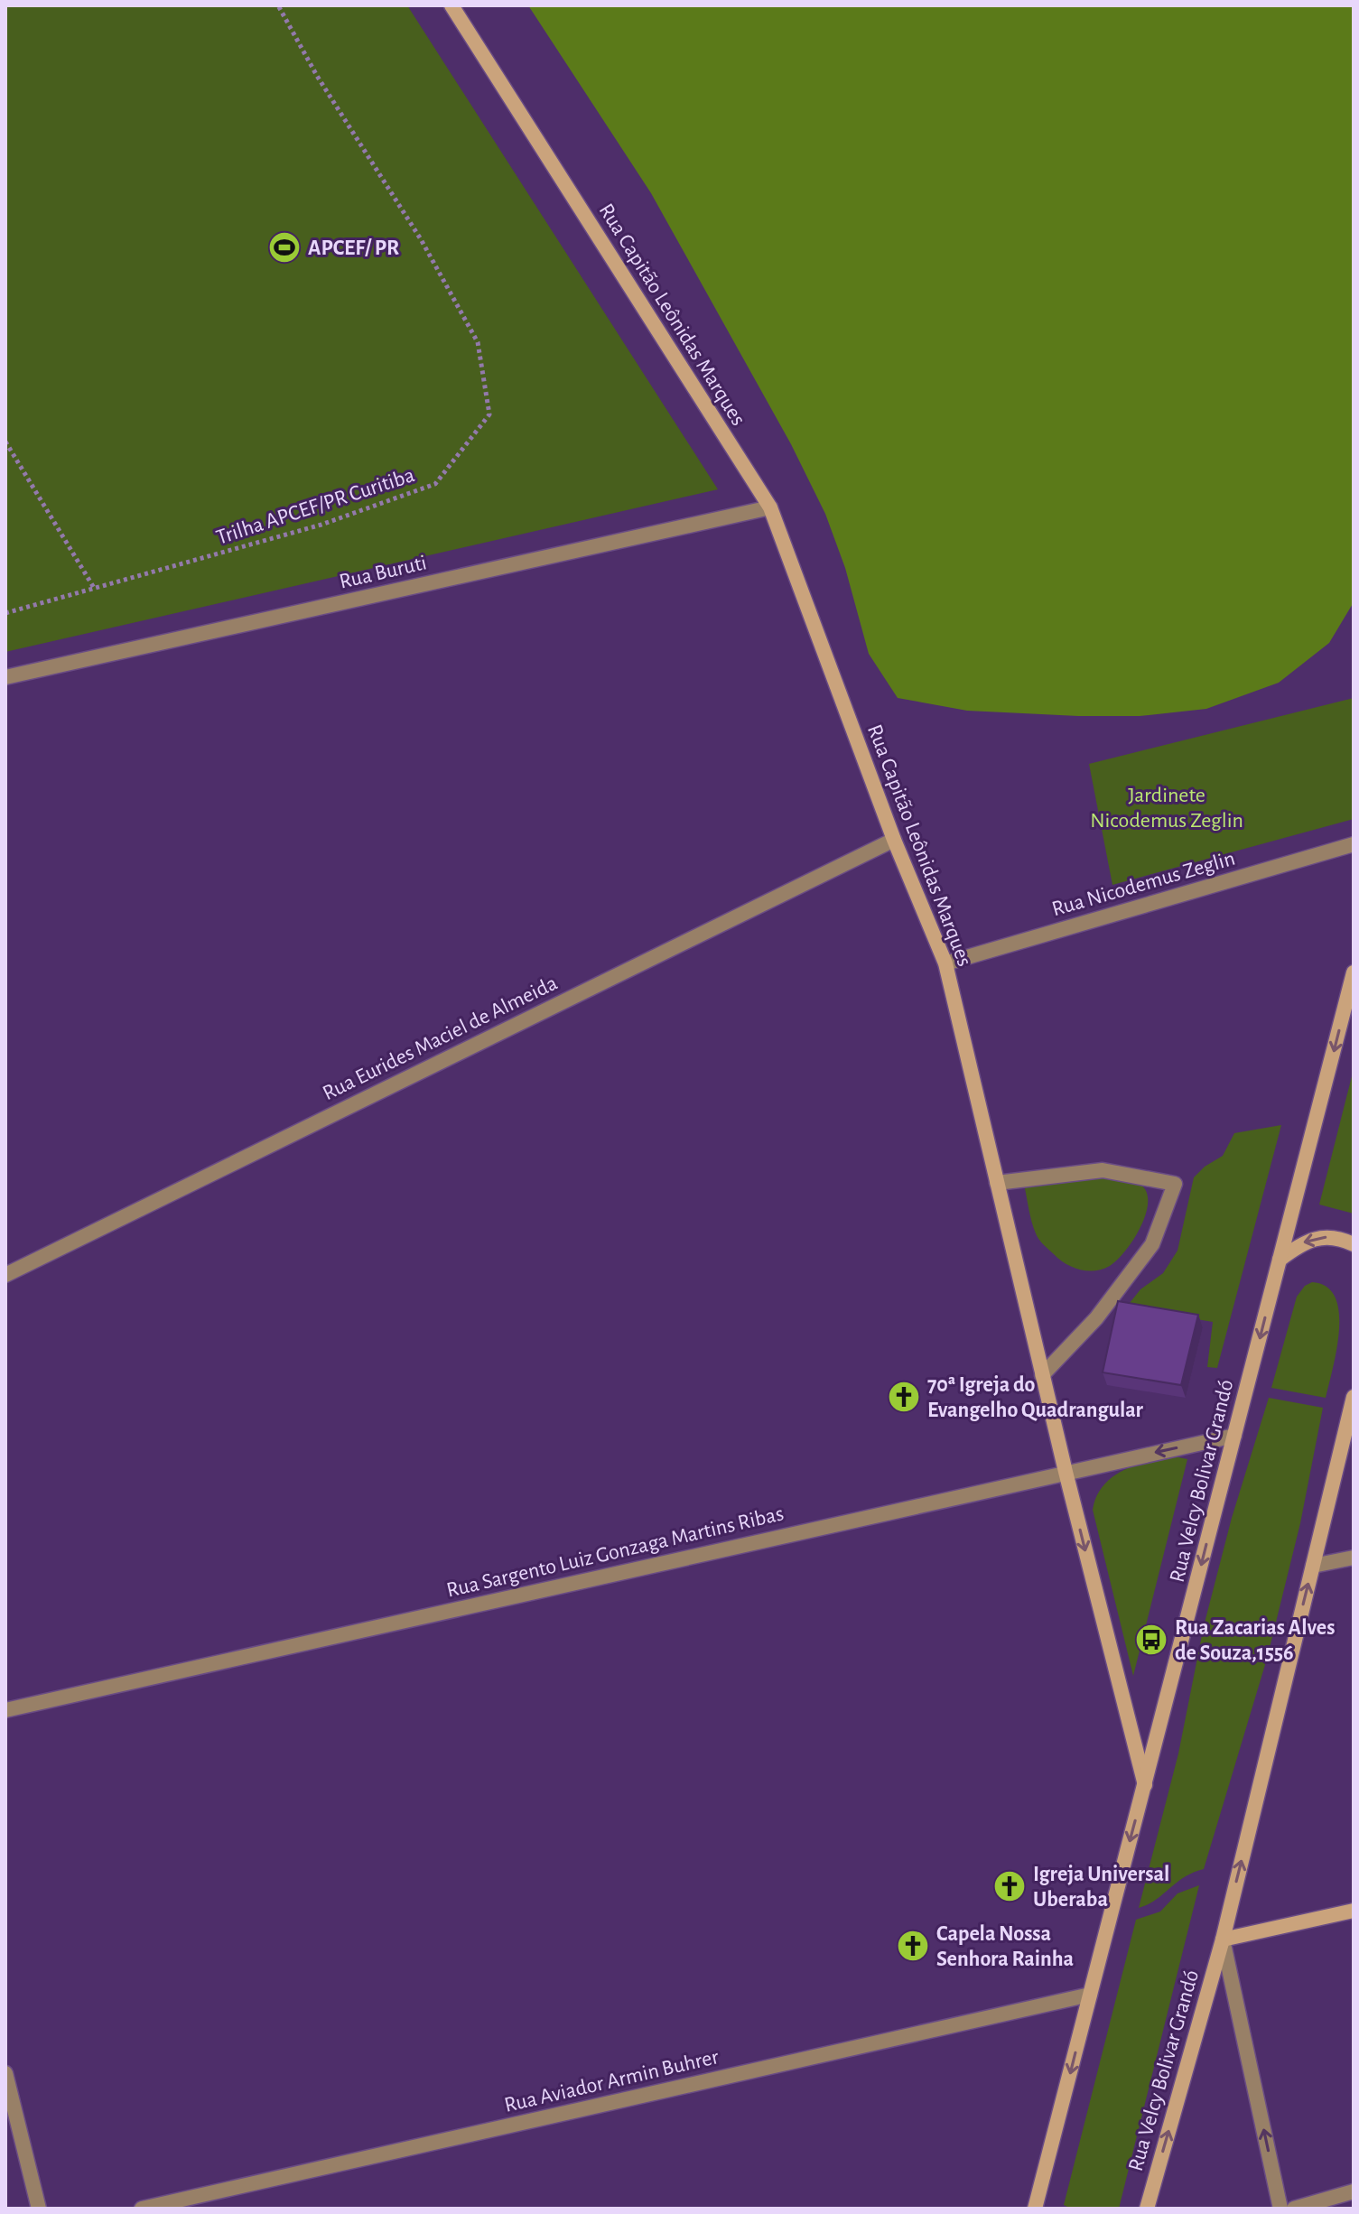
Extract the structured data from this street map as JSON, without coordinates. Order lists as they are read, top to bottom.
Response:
{
  "streets": {
    "main road": ["Rua Capitão Leônidas Marques", "Rua Velcy Bolivar Grandó"],
    "street": [
      "Rua Buruti",
      "Rua Nicodemus Zeglin",
      "Rua Eurides Maciel de Almeida",
      "Rua Sargento Luiz Gonzaga Martins Ribas",
      "Rua Aviador Armin Buhrer"
    ],
    "path": ["Trilha APCEF/PR Curitiba"]
  },
  "crossings": [
    ["Rua Capitão Leônidas Marques", "Rua Buruti"],
    ["Rua Capitão Leônidas Marques", "Rua Nicodemus Zeglin"],
    ["Rua Capitão Leônidas Marques", "Rua Eurides Maciel de Almeida"],
    ["Rua Capitão Leônidas Marques", "Rua Velcy Bolivar Grandó"],
    ["Rua Capitão Leônidas Marques", "Rua Sargento Luiz Gonzaga Martins Ribas"],
    ["Rua Velcy Bolivar Grandó", "Rua Sargento Luiz Gonzaga Martins Ribas"],
    ["Rua Velcy Bolivar Grandó", "Rua Aviador Armin Buhrer"]
  ],
  "parks": ["Jardinete Nicodemus Zeglin"],
  "places": {
    "sports": ["APCEF/ PR"],
    "church": ["70ª Igreja do Evangelho Quadrangular", "Igreja Universal Uberaba", "Capela Nossa Senhora Rainha"],
    "bus stop": ["Rua Zacarias Alves de Souza,1556"]
  }
}
